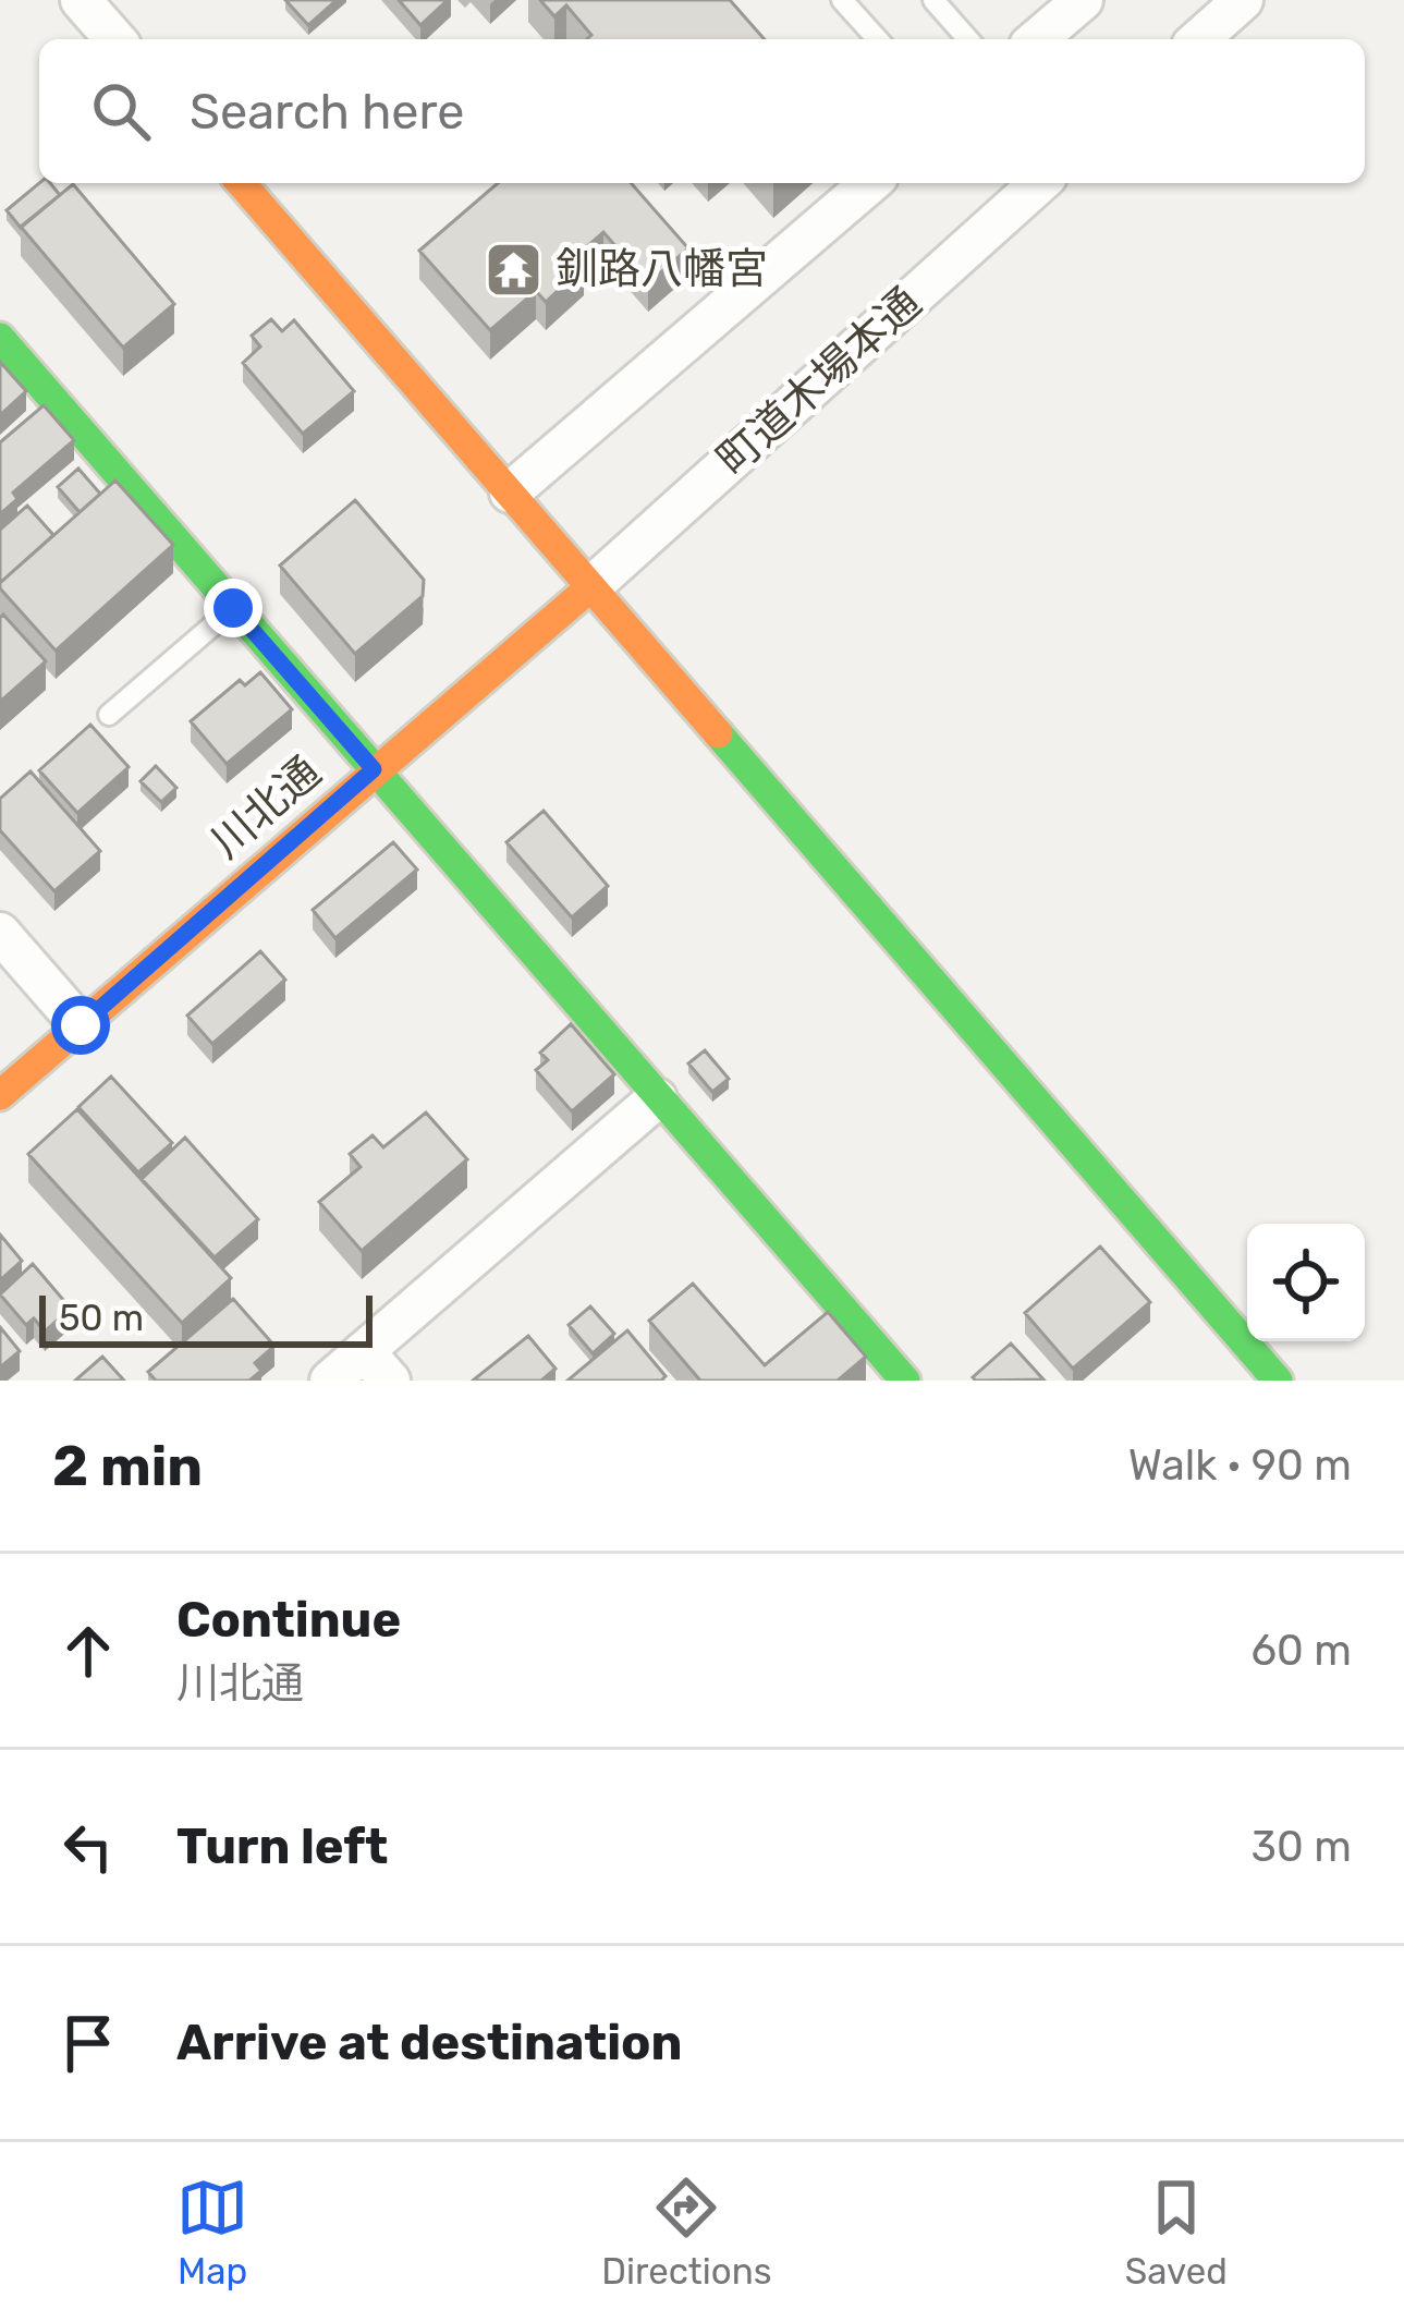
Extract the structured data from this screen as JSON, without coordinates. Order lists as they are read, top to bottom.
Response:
{
  "streets": {
    "street": ["町道木場本通", "川北通"]
  },
  "crossings": [
    ["町道木場本通", "川北通"]
  ],
  "places": {
    "temple": ["釧路八幡宮"]
  },
  "scale_bar": "50 m",
  "page": {
    "search": "Search here",
    "scale": "50 m",
    "heading": ["2 min", "Walk · 90 m"],
    "list": [
      ["Continue", "川北通", "60 m"],
      ["Turn left", "30 m"],
      "Arrive at destination"
    ],
    "nav": ["Map", "Directions", "Saved"]
  }
}
